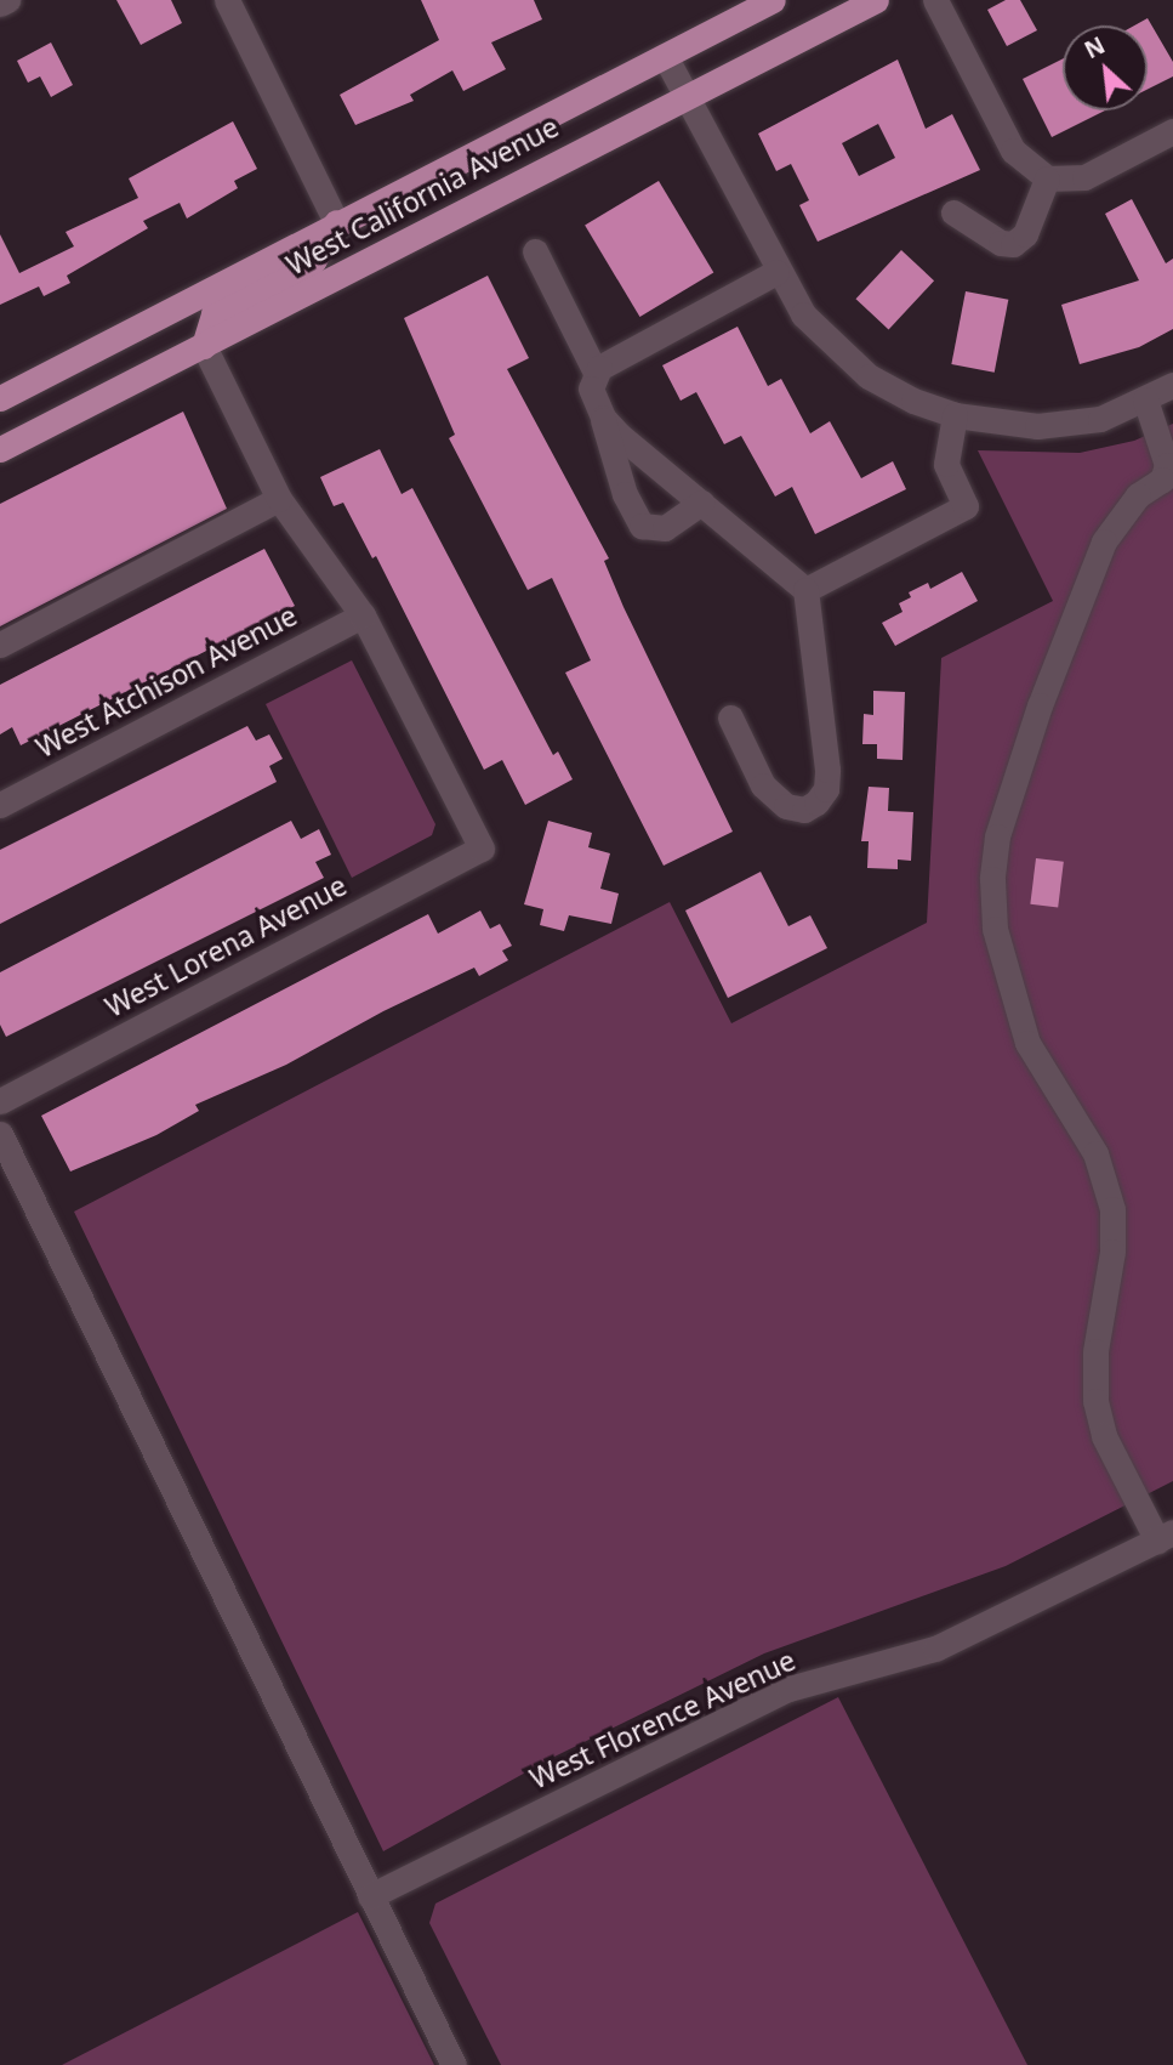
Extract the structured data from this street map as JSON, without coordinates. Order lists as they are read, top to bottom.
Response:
{
  "streets": {
    "main road": ["West California Avenue"],
    "street": ["West Atchison Avenue", "West Lorena Avenue", "West Florence Avenue"]
  },
  "crossings": [
    ["West Atchison Avenue", "West Lorena Avenue"]
  ],
  "north": "top left"
}
